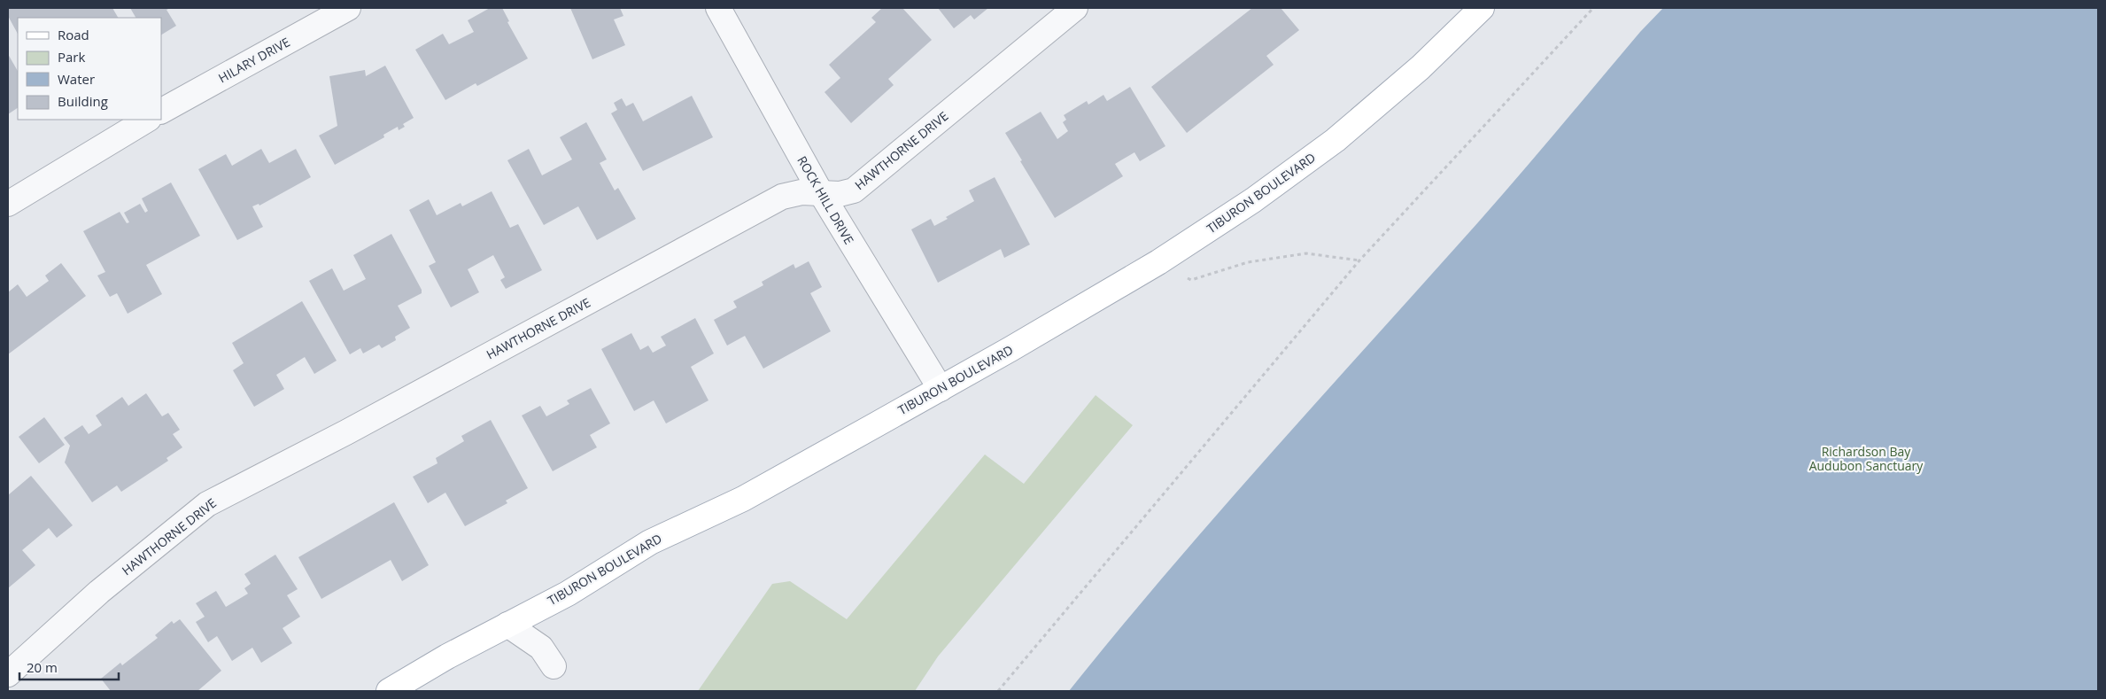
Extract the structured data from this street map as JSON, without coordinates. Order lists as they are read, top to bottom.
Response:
{
  "streets": {
    "main road": ["TIBURON BOULEVARD"],
    "street": ["HILARY DRIVE", "HAWTHORNE DRIVE", "ROCK HILL DRIVE"]
  },
  "crossings": [
    ["HAWTHORNE DRIVE", "ROCK HILL DRIVE"],
    ["TIBURON BOULEVARD", "ROCK HILL DRIVE"]
  ],
  "parks": ["Richardson Bay Audubon Sanctuary"],
  "legend": [
    "Road",
    "Park",
    "Water",
    "Building"
  ],
  "scale_bar": "20 m"
}
